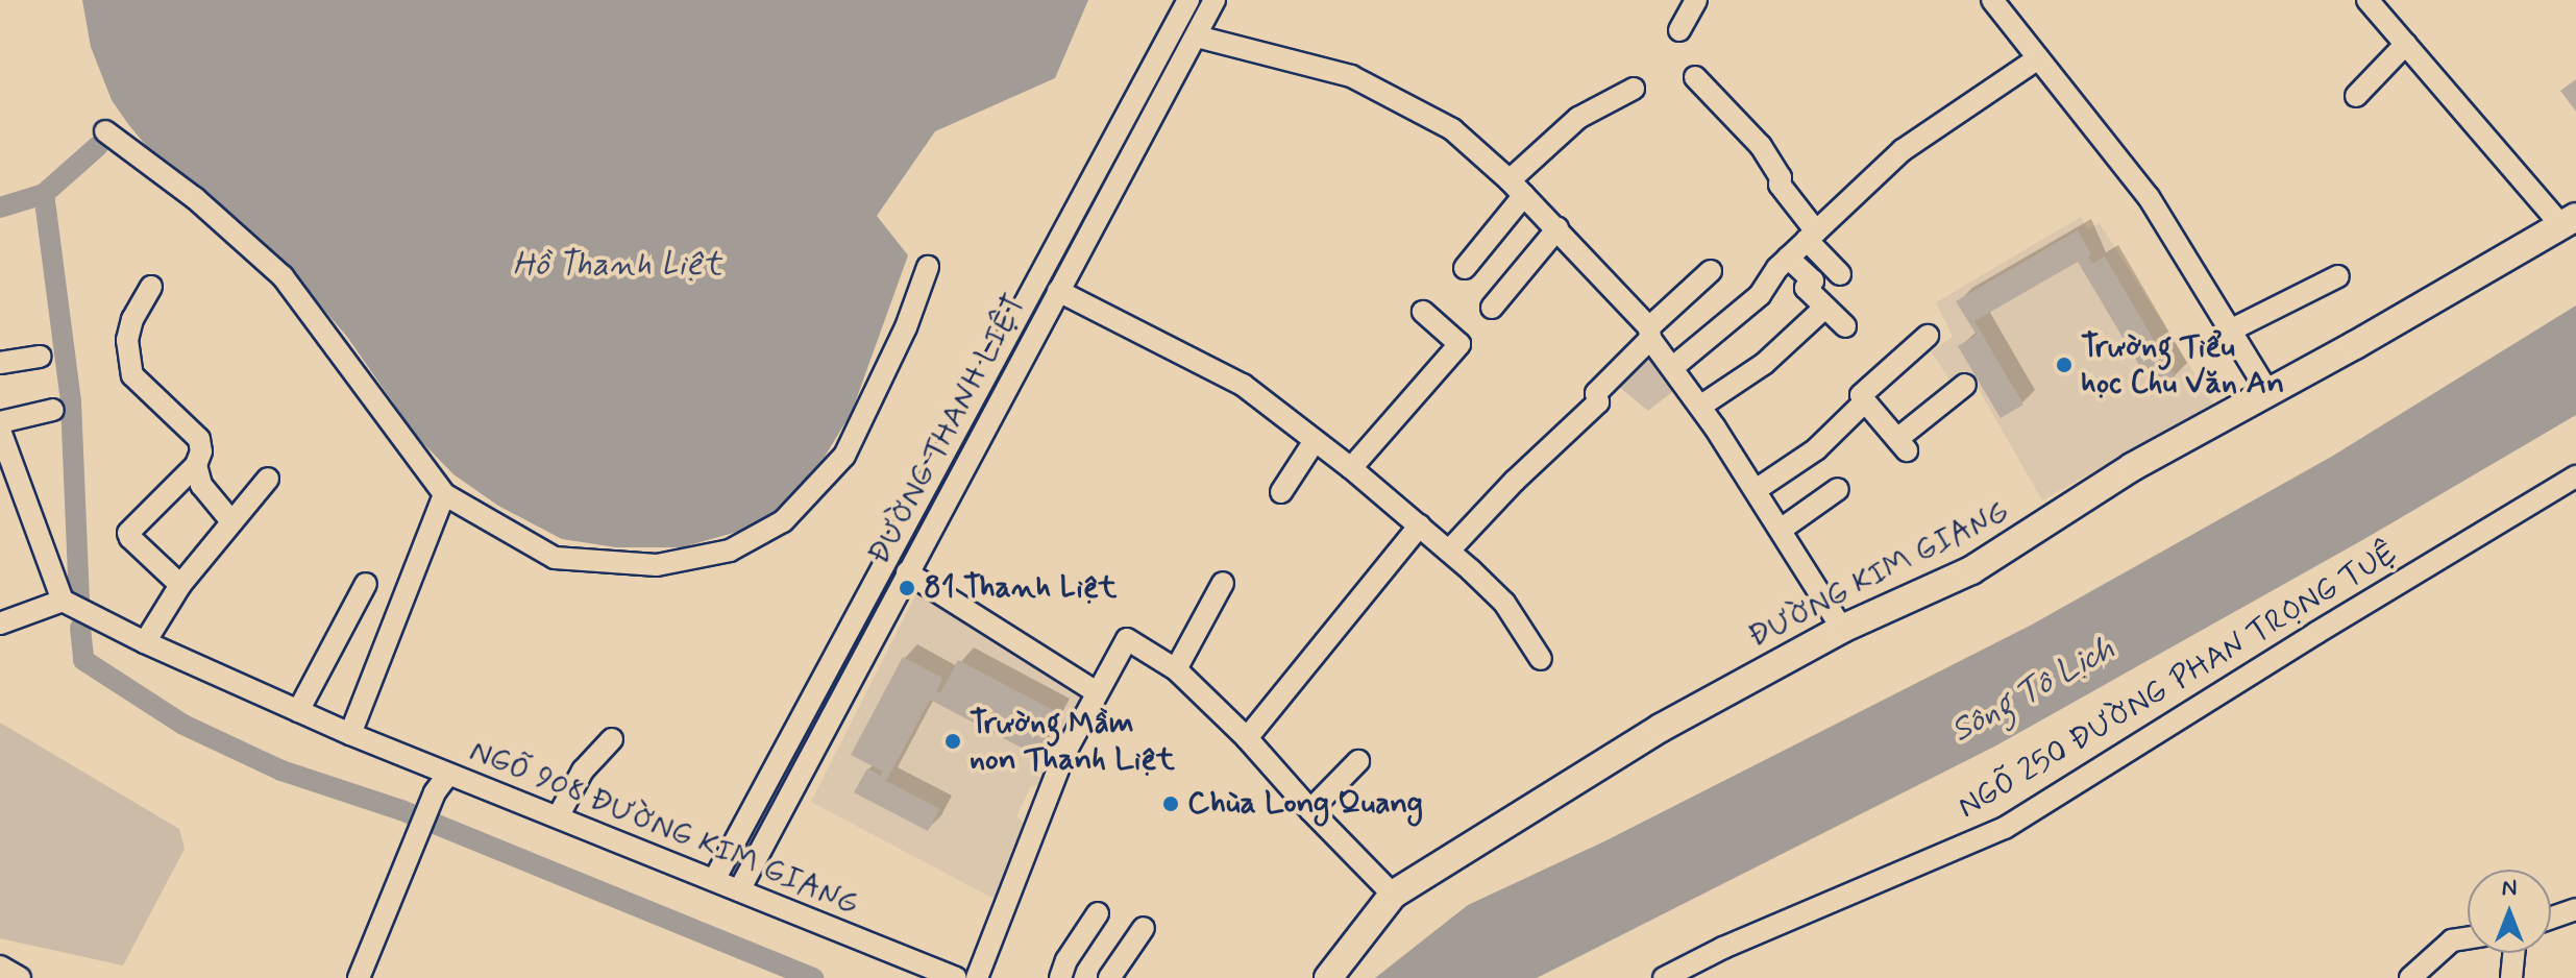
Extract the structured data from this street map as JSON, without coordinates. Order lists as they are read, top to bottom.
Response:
{
  "streets": {
    "main road": ["ĐƯỜNG KIM GIANG"],
    "street": ["ĐƯỜNG THANH LIỆT", "NGÕ 250 ĐƯỜNG PHAN TRỌNG TUỆ", "NGÕ 908 ĐƯỜNG KIM GIANG"]
  },
  "crossings": [
    ["ĐƯỜNG THANH LIỆT", "NGÕ 908 ĐƯỜNG KIM GIANG"]
  ],
  "water": ["Hồ Thanh Liệt", "Sông Tô Lịch"],
  "places": [
    "Trường Tiểu học Chu Văn An",
    "81 Thanh Liệt",
    "Trường Mầm non Thanh Liệt",
    "Chùa Long Quang"
  ],
  "north": "top"
}
